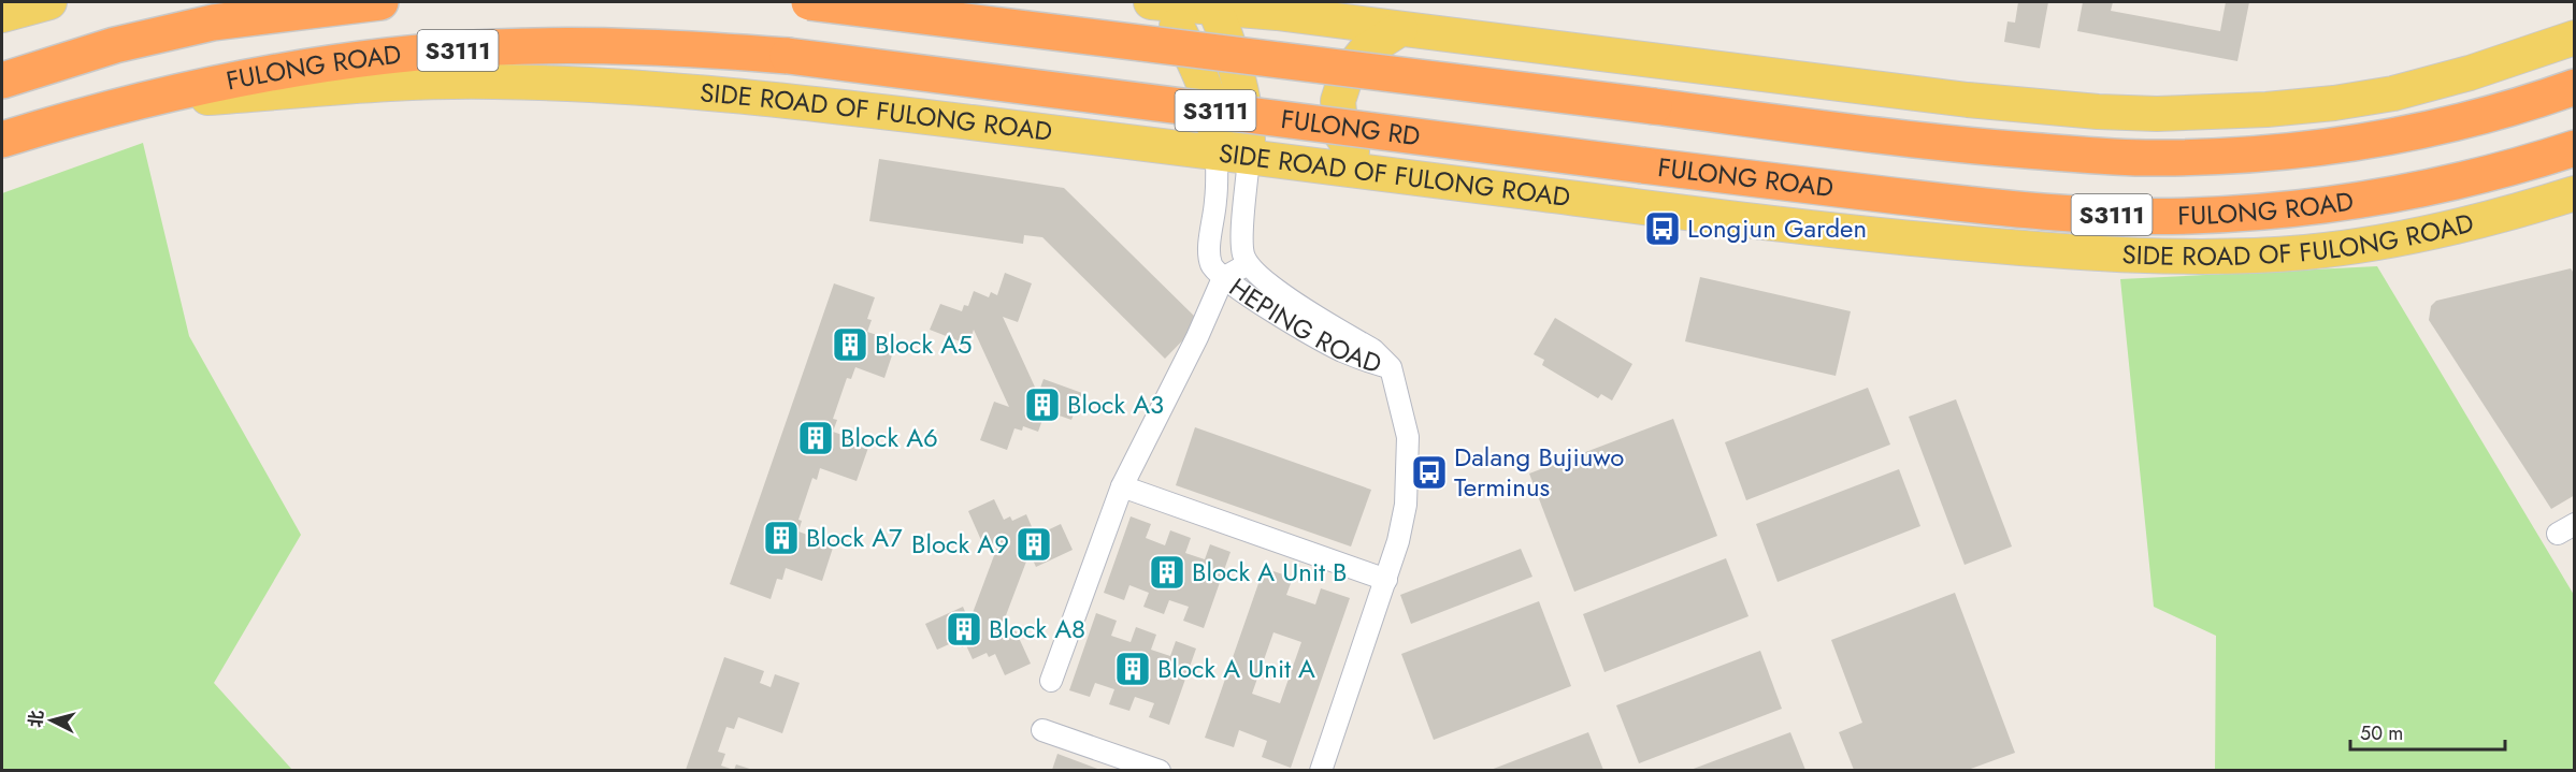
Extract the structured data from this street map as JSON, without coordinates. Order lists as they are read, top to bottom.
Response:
{
  "streets": {
    "highway": ["S3111", "FULONG ROAD", "FULONG RD"],
    "main road": ["SIDE ROAD OF FULONG ROAD", "HEPING ROAD"]
  },
  "crossings": [
    ["FULONG ROAD", "SIDE ROAD OF FULONG ROAD"],
    ["FULONG ROAD", "FULONG RD"],
    ["SIDE ROAD OF FULONG ROAD", "HEPING ROAD"]
  ],
  "places": {
    "bus stop": ["Longjun Garden", "Dalang Bujiuwo Terminus"],
    "building": [
      "Block A5",
      "Block A3",
      "Block A6",
      "Block A7",
      "Block A9",
      "Block A Unit B",
      "Block A8",
      "Block A Unit A"
    ]
  },
  "scale_bar": "50 m",
  "north": "left"
}
